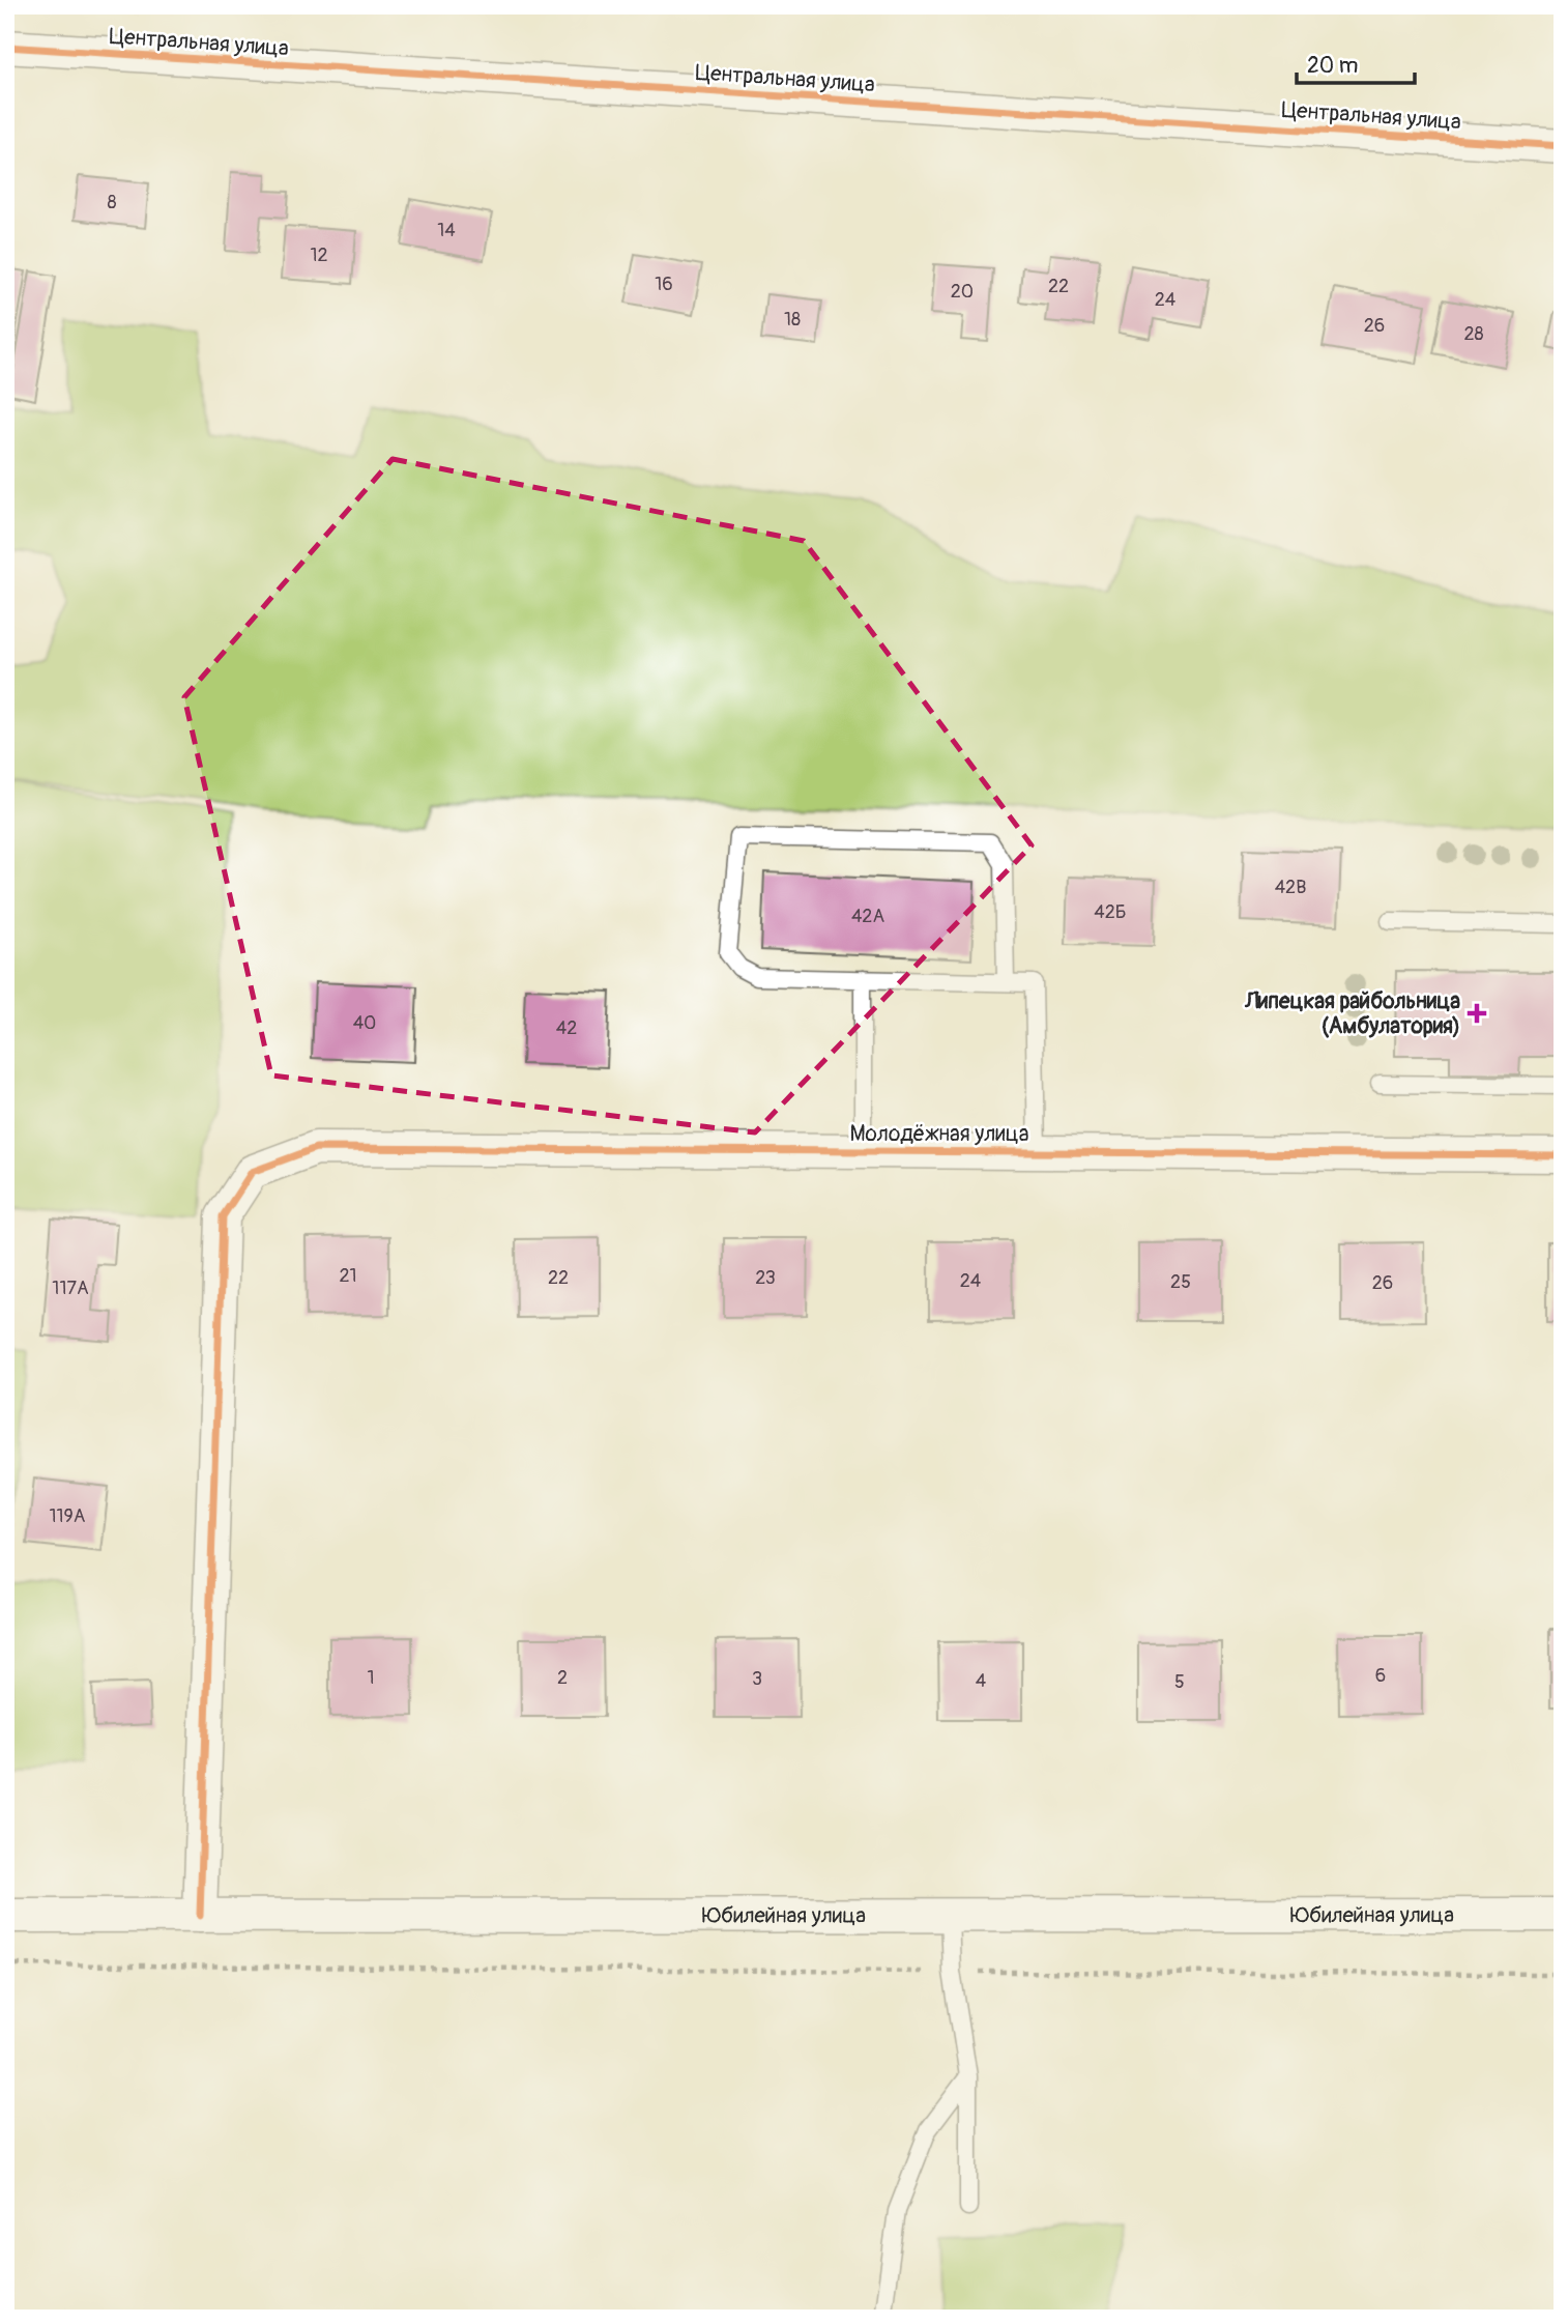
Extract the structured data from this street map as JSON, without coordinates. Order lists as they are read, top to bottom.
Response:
{
  "streets": {
    "street": ["Центральная улица", "Молодёжная улица", "Юбилейная улица"]
  },
  "crossings": [
    ["Молодёжная улица", "Юбилейная улица"]
  ],
  "places": {
    "health": ["Липецкая райбольница (Амбулатория)"]
  },
  "house_numbers": [
    "8",
    "14",
    "12",
    "16",
    "22",
    "20",
    "24",
    "18",
    "26",
    "28",
    "42В",
    "42Б",
    "42А",
    "40",
    "42",
    "21",
    "22",
    "23",
    "24",
    "25",
    "26",
    "117А",
    "119А",
    "6",
    "1",
    "2",
    "3",
    "4",
    "5"
  ],
  "scale_bar": "20 m"
}
